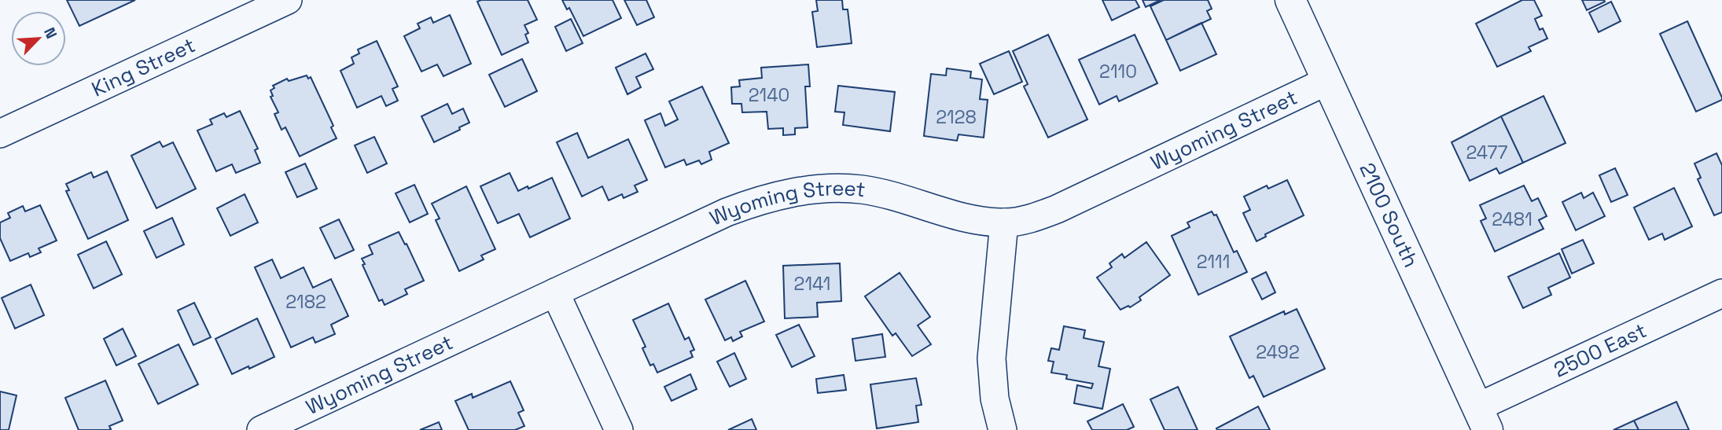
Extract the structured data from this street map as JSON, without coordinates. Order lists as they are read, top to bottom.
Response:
{
  "streets": {
    "street": [
      "King Street",
      "Wyoming Street",
      "2100 South",
      "2500 East"
    ]
  },
  "crossings": [
    ["Wyoming Street", "2100 South"],
    ["2100 South", "2500 East"]
  ],
  "house_numbers": [
    "2110",
    "2140",
    "2128",
    "2477",
    "2481",
    "2111",
    "2141",
    "2182",
    "2492"
  ],
  "north": "top right"
}
